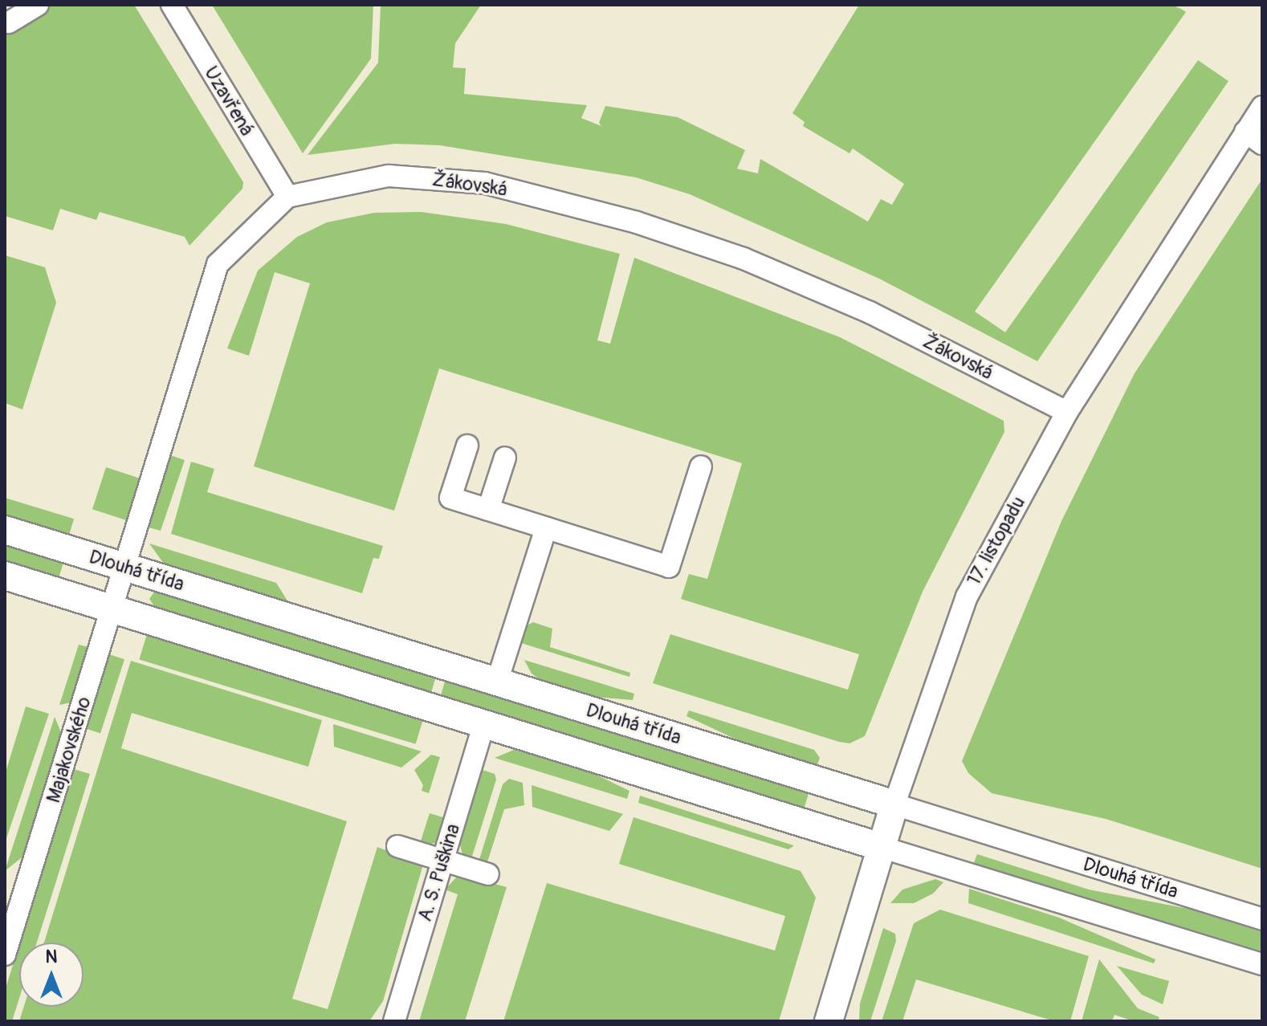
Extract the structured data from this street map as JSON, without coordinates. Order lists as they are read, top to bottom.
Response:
{
  "streets": {
    "main road": ["17. listopadu", "Dlouhá třída"],
    "street": [
      "Uzavřená",
      "Žákovská",
      "Majakovského",
      "A. S. Puškina"
    ]
  },
  "crossings": [
    ["Uzavřená", "Žákovská"],
    ["Žákovská", "17. listopadu"],
    ["17. listopadu", "Dlouhá třída"]
  ],
  "north": "top"
}
